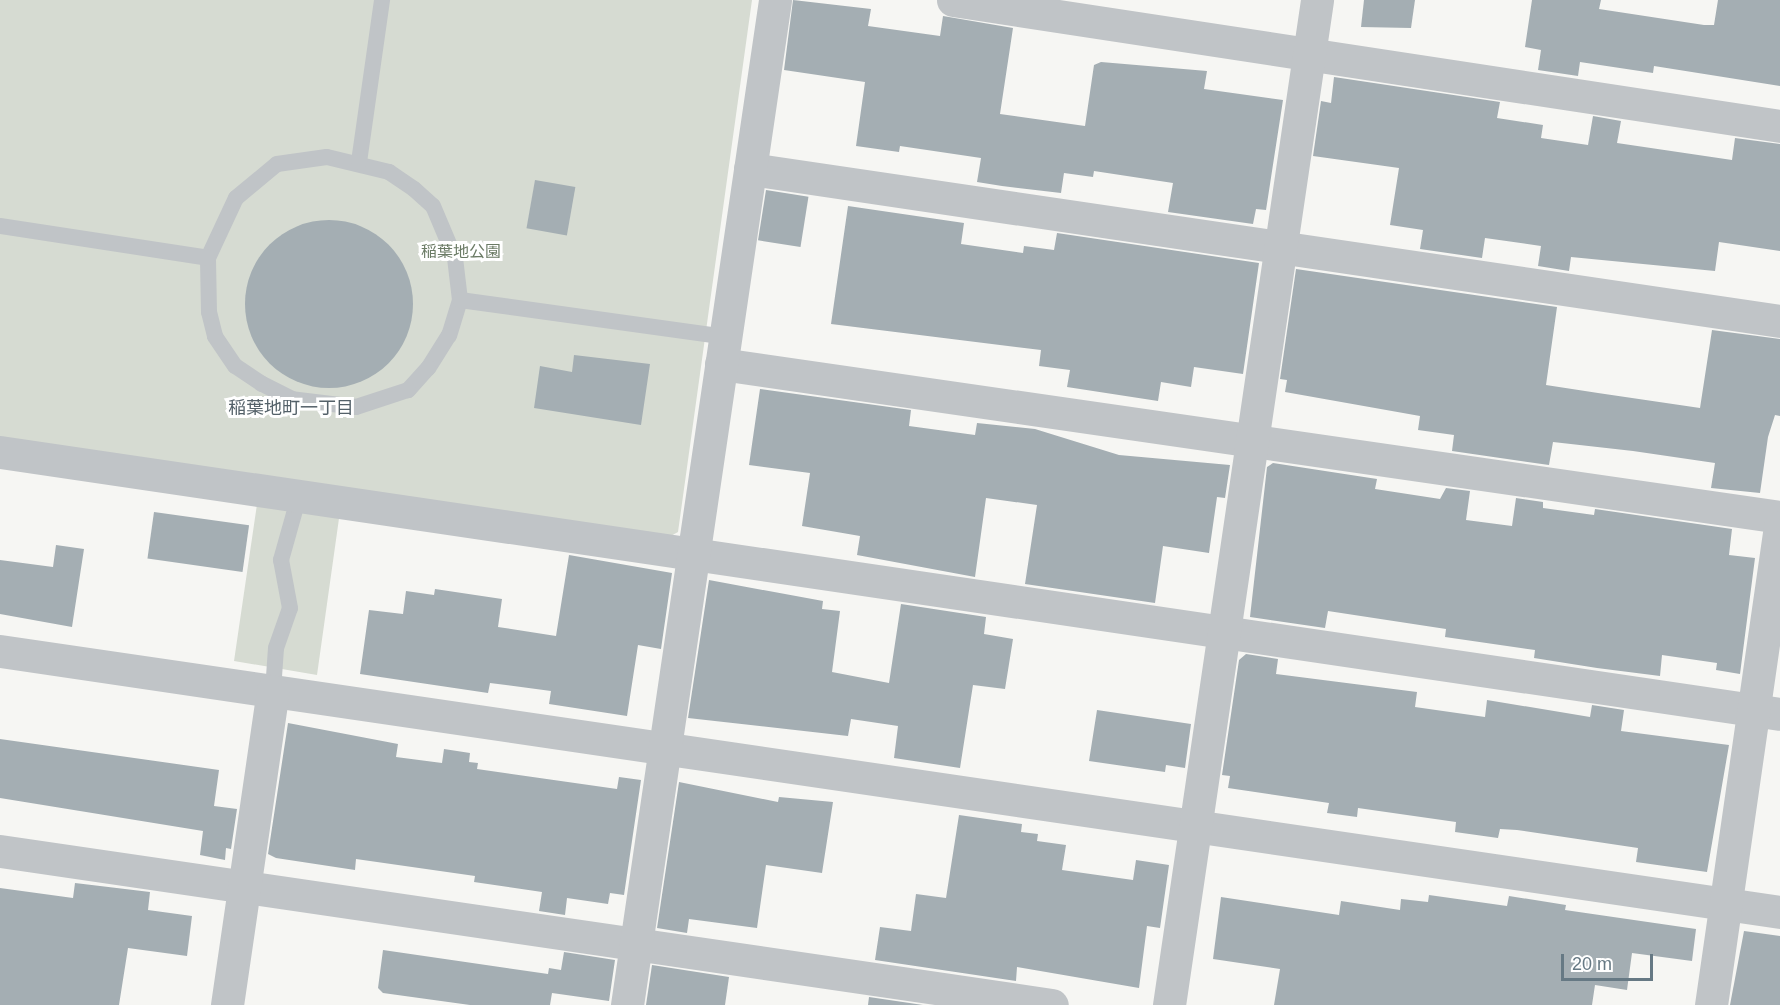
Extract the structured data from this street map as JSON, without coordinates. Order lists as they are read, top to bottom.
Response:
{
  "districts": ["稲葉地町一丁目"],
  "parks": ["稲葉地公園"],
  "scale_bar": "20 m"
}
